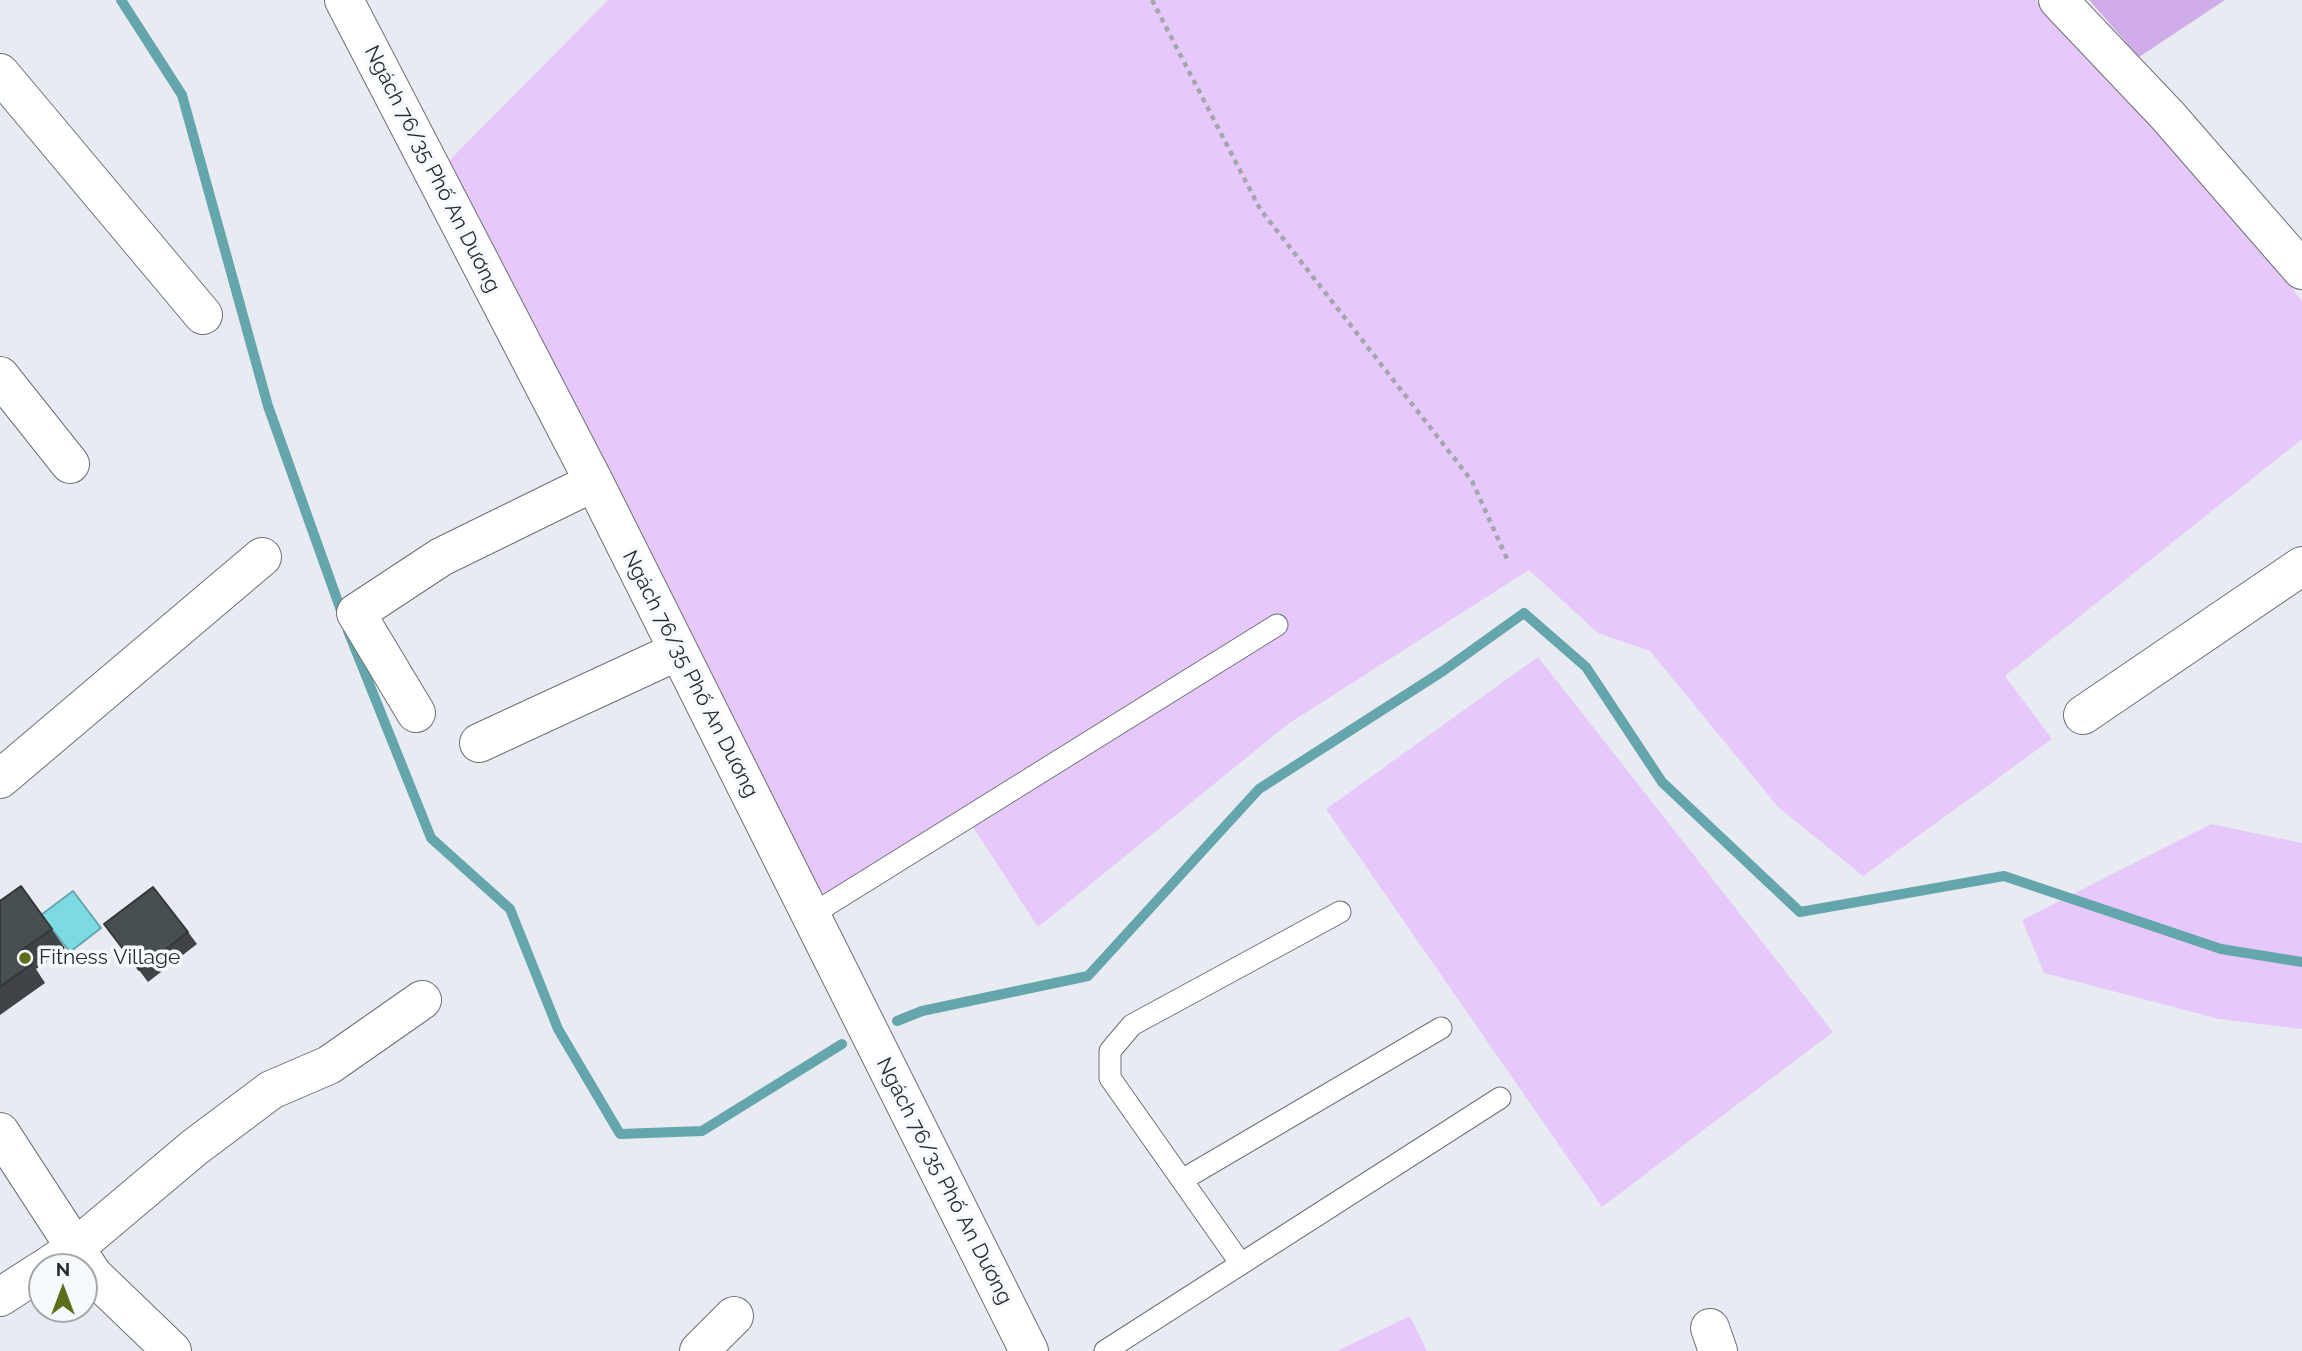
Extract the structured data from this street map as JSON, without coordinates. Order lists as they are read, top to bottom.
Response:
{
  "streets": {
    "street": ["Ngách 76/35 Phố An Dương"]
  },
  "places": ["Fitness Village"],
  "north": "top"
}
